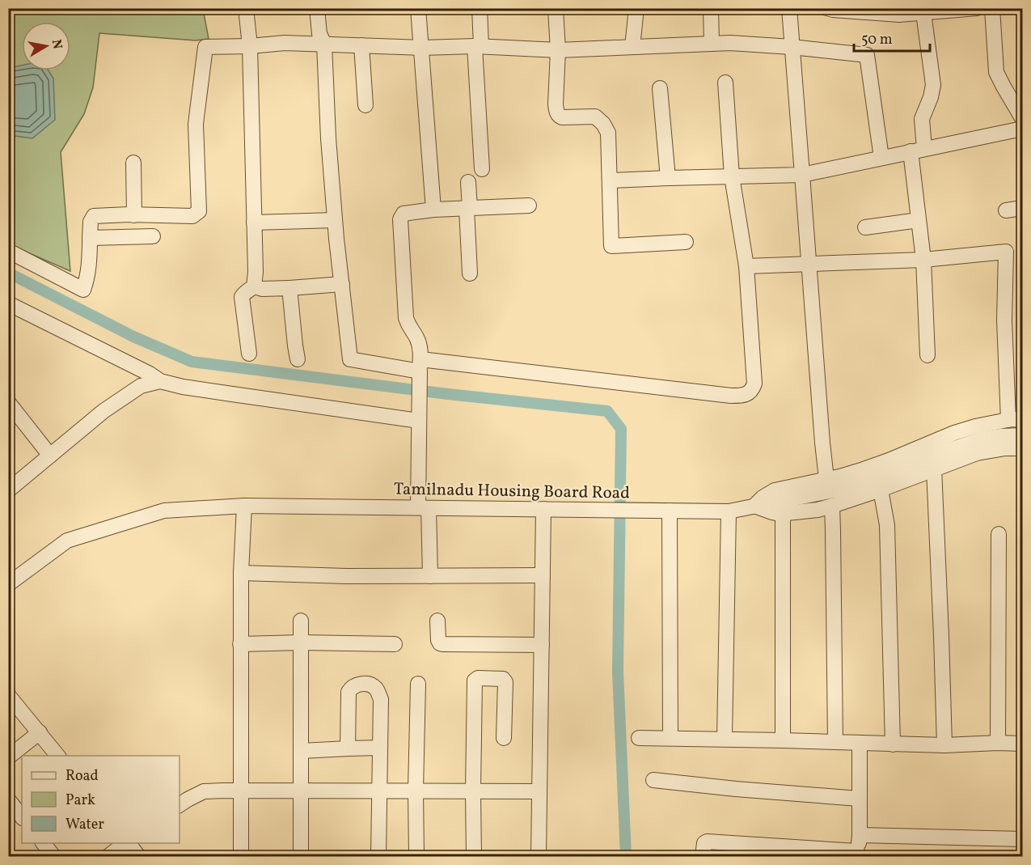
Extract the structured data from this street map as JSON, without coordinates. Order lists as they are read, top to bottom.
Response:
{
  "streets": {
    "street": ["Tamilnadu Housing Board Road"]
  },
  "legend": ["Road", "Park", "Water"],
  "scale_bar": "50 m",
  "north": "right"
}
